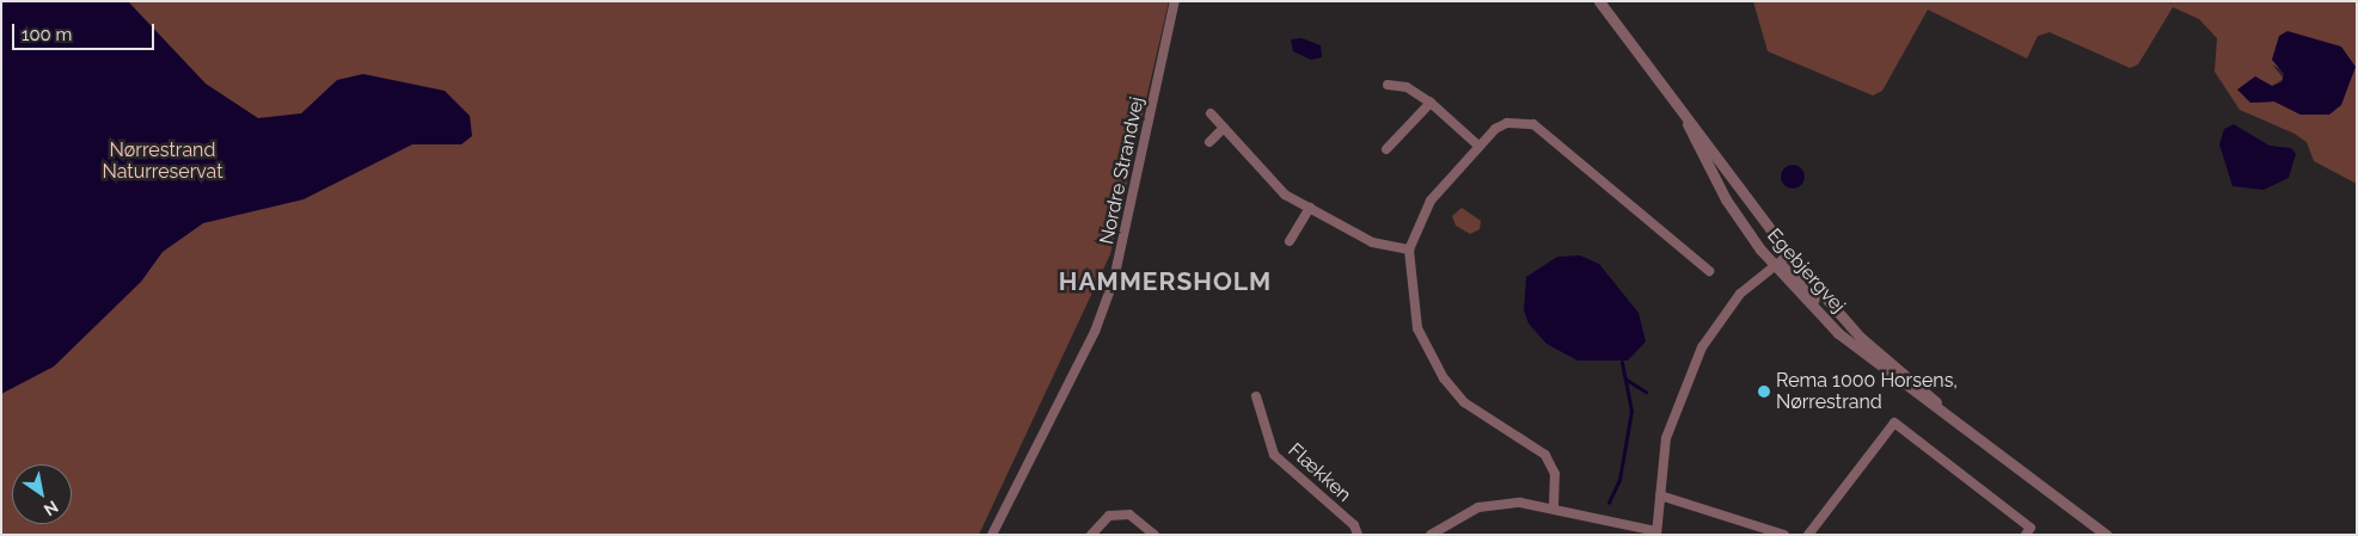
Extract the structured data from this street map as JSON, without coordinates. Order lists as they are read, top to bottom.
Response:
{
  "streets": {
    "street": ["Nordre Strandvej", "Egebjergvej", "Flækken"]
  },
  "districts": ["HAMMERSHOLM"],
  "parks": ["Nørrestrand Naturreservat"],
  "places": ["Rema 1000 Horsens, Nørrestrand"],
  "scale_bar": "100 m",
  "north": "bottom right"
}
